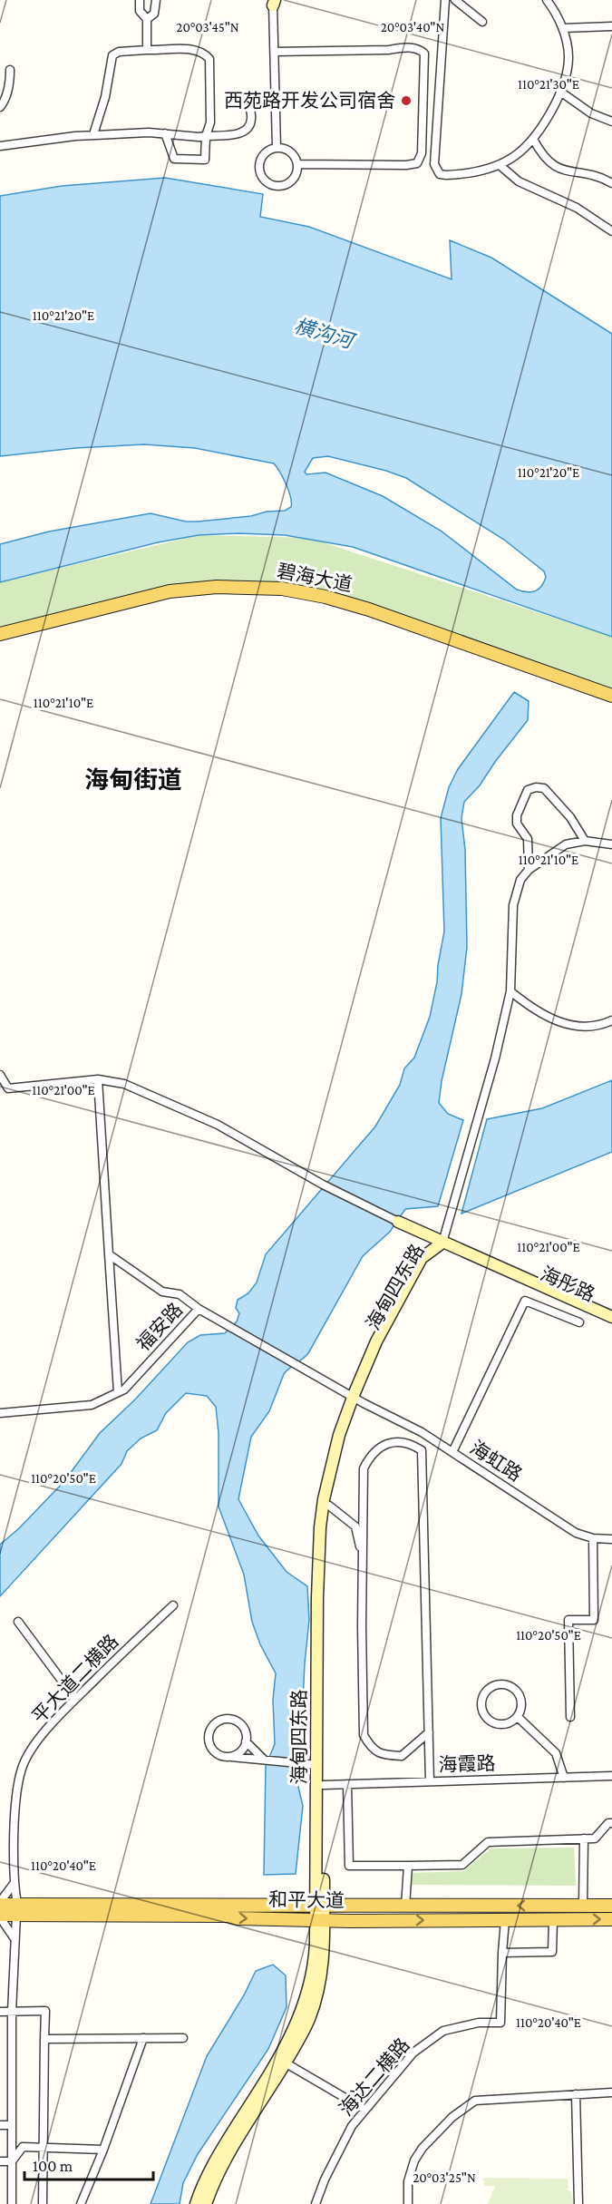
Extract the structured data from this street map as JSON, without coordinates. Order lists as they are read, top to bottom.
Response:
{
  "streets": {
    "main road": [
      "碧海大道",
      "海彤路",
      "海甸四东路",
      "和平大道"
    ],
    "street": [
      "福安路",
      "海虹路",
      "平大道二横路",
      "海霞路",
      "海达二横路"
    ]
  },
  "crossings": [
    ["海彤路", "海甸四东路"],
    ["海甸四东路", "福安路"],
    ["海甸四东路", "海虹路"],
    ["海甸四东路", "海霞路"],
    ["海甸四东路", "和平大道"],
    ["福安路", "海虹路"],
    ["平大道二横路", "和平大道"]
  ],
  "districts": ["海甸街道"],
  "water": ["横沟河"],
  "places": ["西苑路开发公司宿舍"],
  "scale_bar": "100 m",
  "coordinates": [
    "20°03'45\"N",
    "20°03'40\"N",
    "110°21'30\"E",
    "110°21'20\"E",
    "110°21'10\"E",
    "110°21'00\"E",
    "110°20'50\"E",
    "110°20'40\"E",
    "20°03'25\"N"
  ]
}
